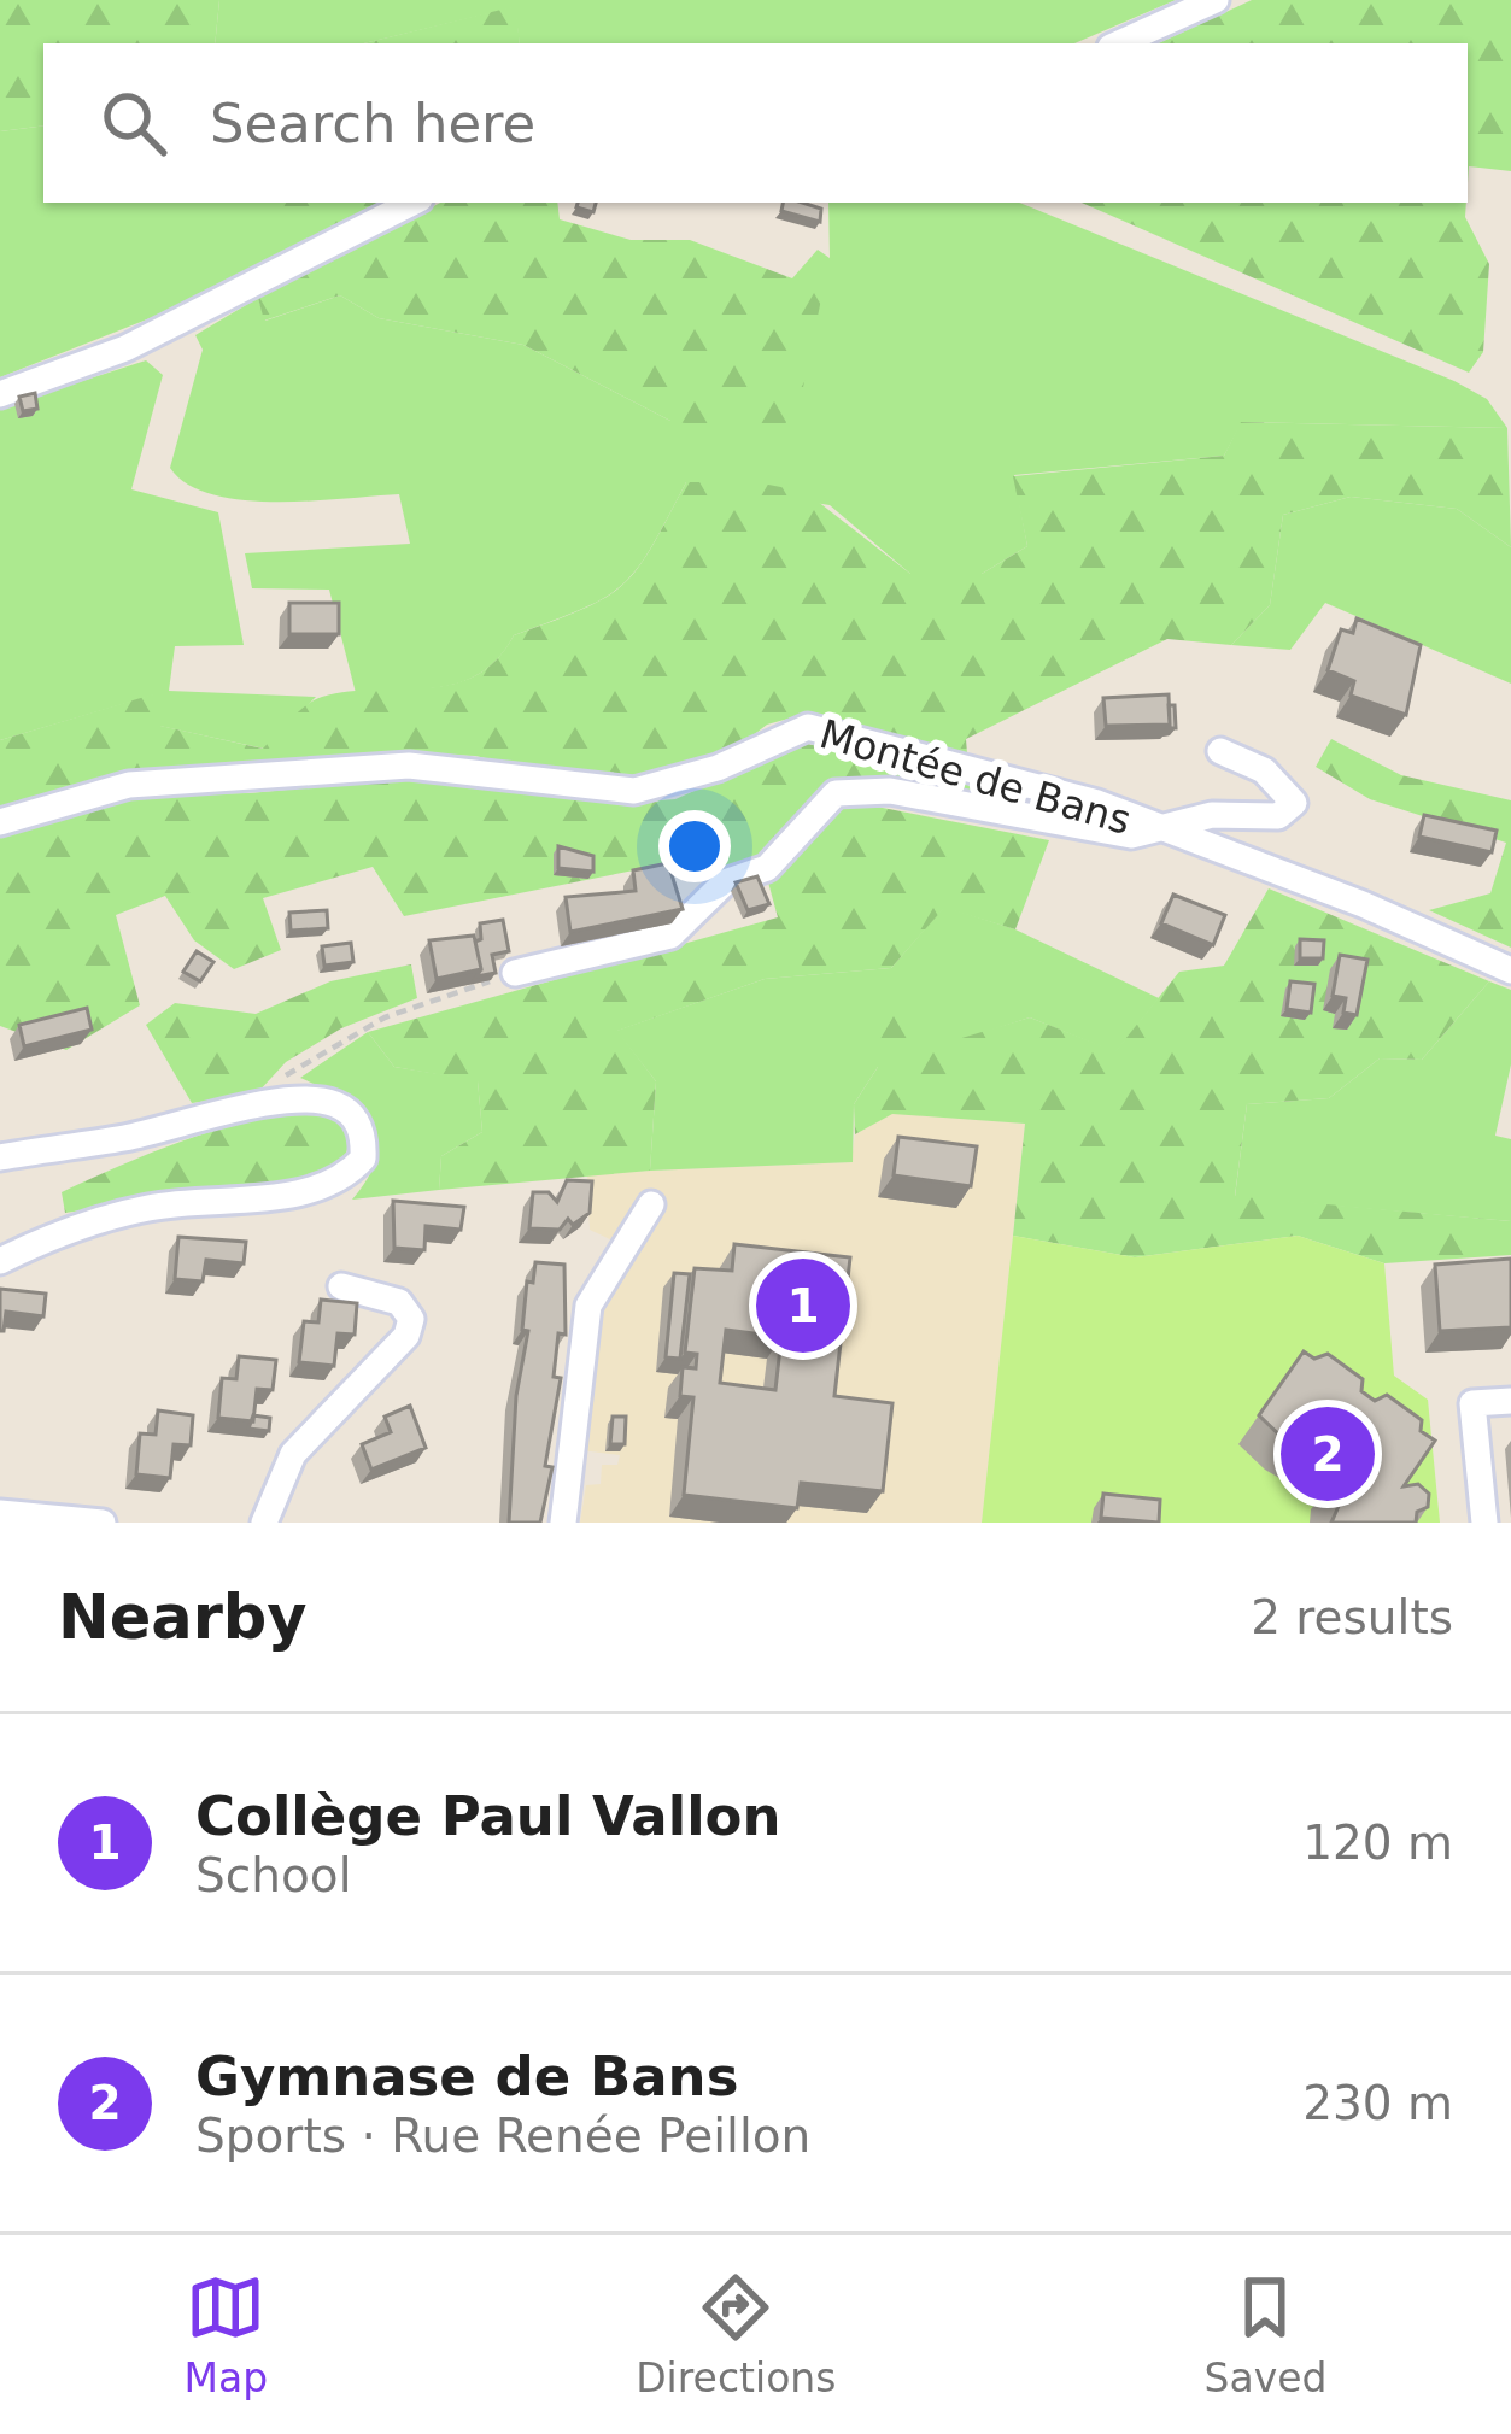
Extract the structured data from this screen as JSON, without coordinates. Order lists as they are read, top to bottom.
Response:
{
  "streets": {
    "street": ["Montée de Bans"]
  },
  "page": {
    "search": "Search here",
    "pins": ["1", "2"],
    "heading": ["Nearby", "2 results"],
    "list": [
      {
        "mark": "1",
        "name": "Collège Paul Vallon",
        "note": "School",
        "value": "120 m"
      },
      {
        "mark": "2",
        "name": "Gymnase de Bans",
        "note": "Sports · Rue Renée Peillon",
        "value": "230 m"
      }
    ],
    "nav": ["Map", "Directions", "Saved"]
  }
}
